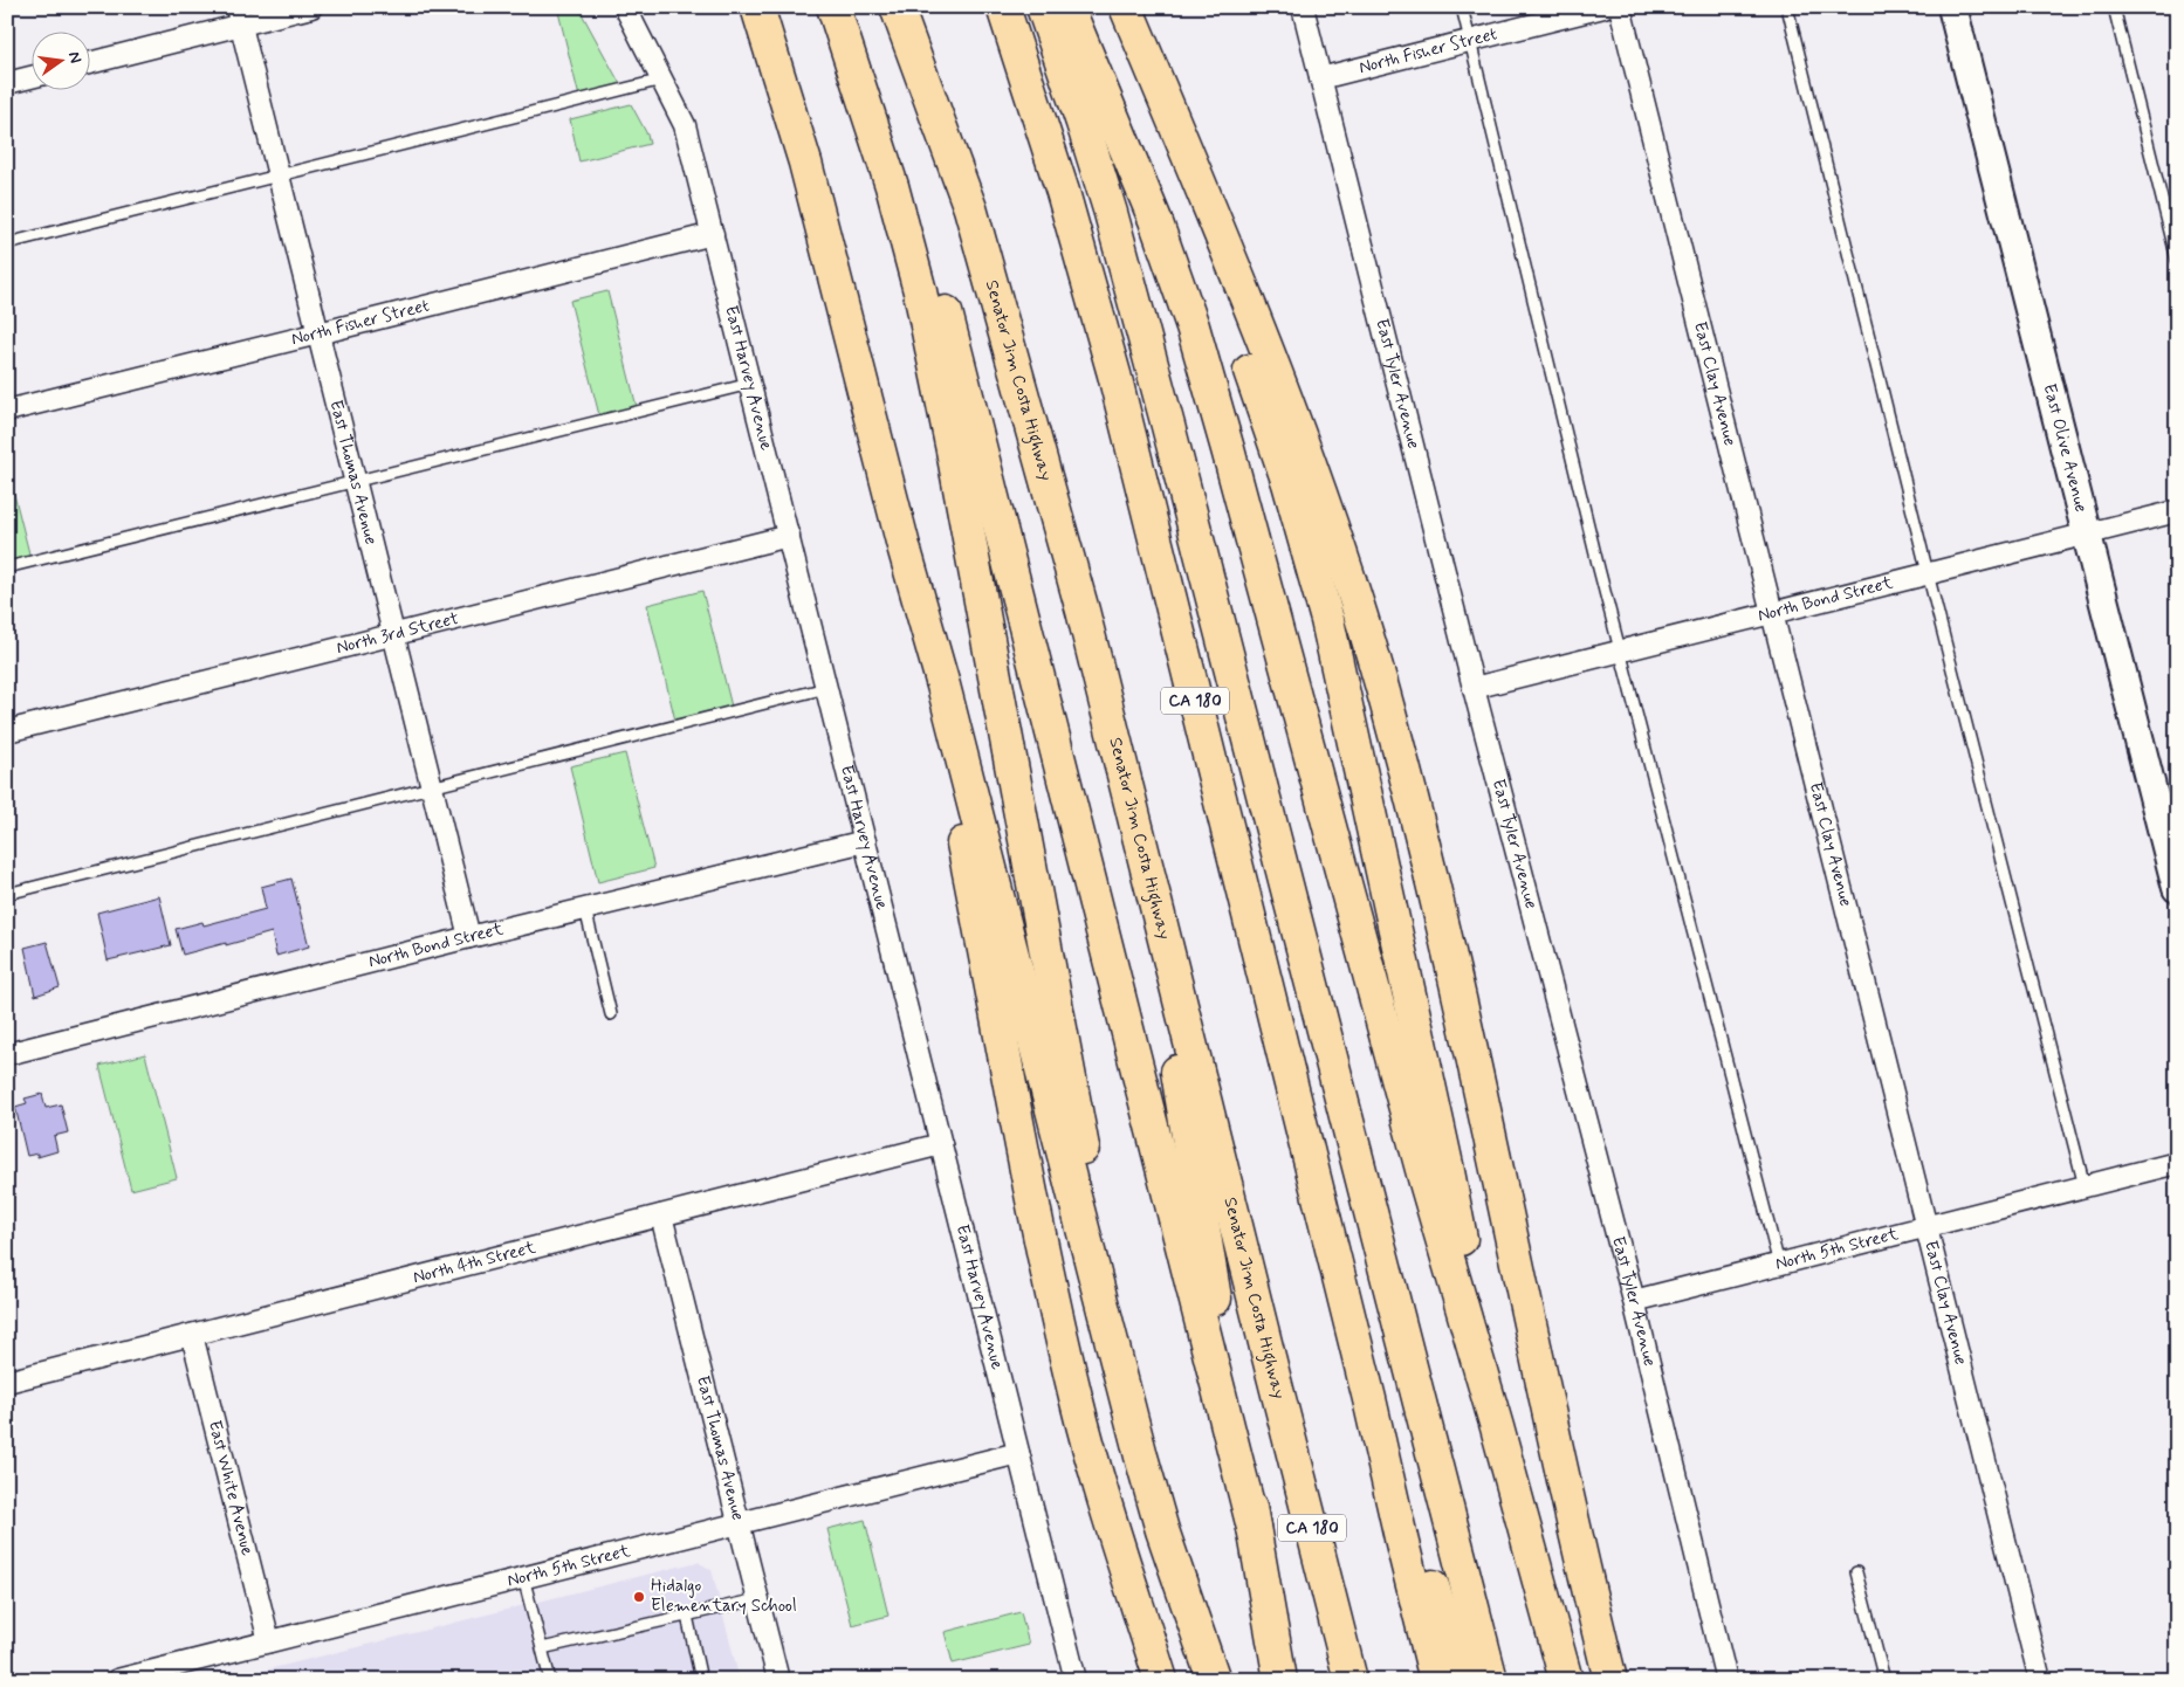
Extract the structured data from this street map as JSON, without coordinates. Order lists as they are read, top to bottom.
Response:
{
  "streets": {
    "highway": ["Senator Jim Costa Highway", "CA 180"],
    "main road": ["East Olive Avenue"],
    "street": [
      "North Fisher Street",
      "East Harvey Avenue",
      "East Clay Avenue",
      "East Tyler Avenue",
      "East Thomas Avenue",
      "North Bond Street",
      "North 3rd Street",
      "North 5th Street",
      "North 4th Street",
      "East White Avenue"
    ]
  },
  "crossings": [
    ["North Fisher Street", "East Harvey Avenue"],
    ["North Fisher Street", "East Tyler Avenue"],
    ["North Fisher Street", "East Thomas Avenue"],
    ["East Harvey Avenue", "North Bond Street"],
    ["East Harvey Avenue", "North 3rd Street"],
    ["East Harvey Avenue", "North 5th Street"],
    ["East Harvey Avenue", "North 4th Street"],
    ["East Clay Avenue", "North Bond Street"],
    ["East Clay Avenue", "North 5th Street"],
    ["East Tyler Avenue", "North Bond Street"],
    ["East Tyler Avenue", "North 5th Street"],
    ["East Olive Avenue", "North Bond Street"],
    ["East Thomas Avenue", "North Bond Street"],
    ["East Thomas Avenue", "North 3rd Street"],
    ["East Thomas Avenue", "North 5th Street"],
    ["East Thomas Avenue", "North 4th Street"],
    ["North 5th Street", "East White Avenue"],
    ["North 4th Street", "East White Avenue"]
  ],
  "places": ["Hidalgo Elementary School"],
  "north": "right"
}
